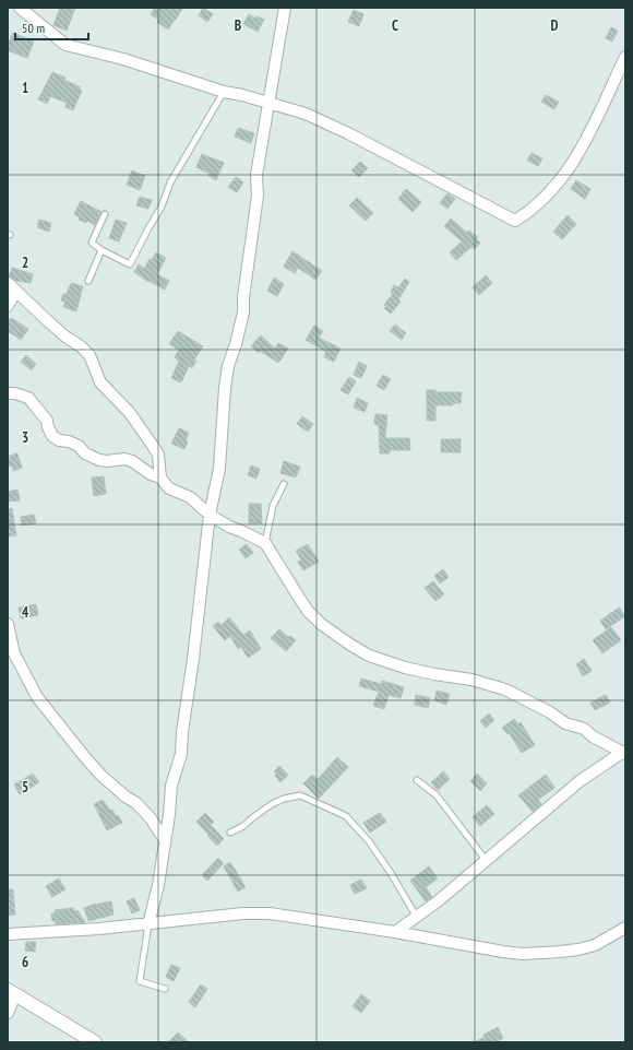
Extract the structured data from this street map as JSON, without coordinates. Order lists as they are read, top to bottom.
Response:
{
  "scale_bar": "50 m",
  "grid": {
    "columns": ["B", "C", "D"],
    "rows": [
      "1",
      "2",
      "3",
      "4",
      "5",
      "6"
    ]
  }
}
